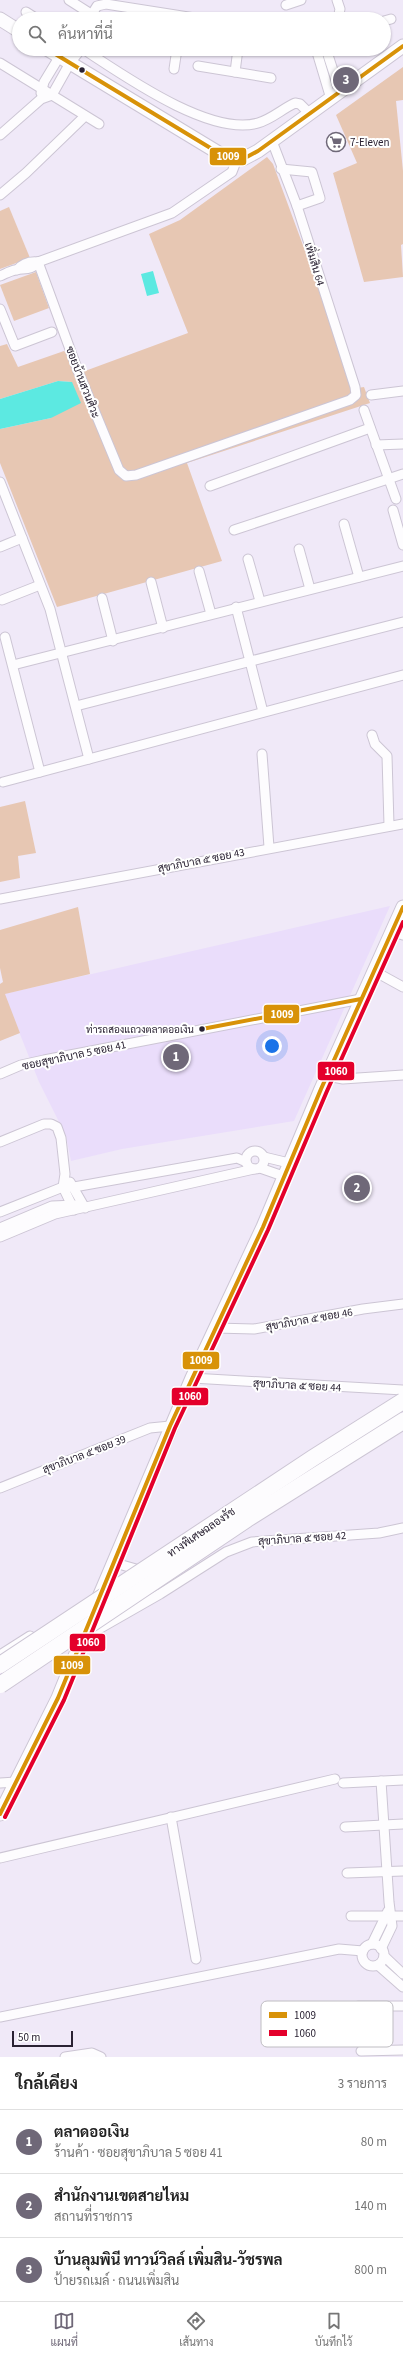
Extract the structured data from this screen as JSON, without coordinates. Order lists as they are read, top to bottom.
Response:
{
  "streets": {
    "highway": ["ทางพิเศษฉลองรัช"],
    "street": [
      "เพิ่มสิน 64",
      "ซอยบ้านสวนศิวะ",
      "สุขาภิบาล ๕ ซอย 43",
      "ซอยสุขาภิบาล 5 ซอย 41",
      "สุขาภิบาล ๕ ซอย 46",
      "สุขาภิบาล ๕ ซอย 44",
      "สุขาภิบาล ๕ ซอย 39",
      "สุขาภิบาล ๕ ซอย 42"
    ]
  },
  "crossings": [
    ["เพิ่มสิน 64", "ซอยบ้านสวนศิวะ"]
  ],
  "places": {
    "supermarket": ["7-Eleven"],
    "other": ["ท่ารถสองแถวงตลาดออเงิน"]
  },
  "lines": ["transit line 1009", "transit line 1060"],
  "legend": ["1009", "1060"],
  "scale_bar": "50 m",
  "page": {
    "search": "ค้นหาที่นี่",
    "pins": ["3", "1", "2"],
    "scale": "50 m",
    "heading": ["ใกล้เคียง", "3 รายการ"],
    "list": [
      {
        "mark": "1",
        "name": "ตลาดออเงิน",
        "note": "ร้านค้า · ซอยสุขาภิบาล 5 ซอย 41",
        "value": "80 m"
      },
      {
        "mark": "2",
        "name": "สำนักงานเขตสายไหม",
        "note": "สถานที่ราชการ",
        "value": "140 m"
      },
      {
        "mark": "3",
        "name": "บ้านลุมพินี ทาวน์วิลล์ เพิ่มสิน-วัชรพล",
        "note": "ป้ายรถเมล์ · ถนนเพิ่มสิน",
        "value": "800 m"
      }
    ],
    "nav": ["แผนที่", "เส้นทาง", "บันทึกไว้"]
  }
}
